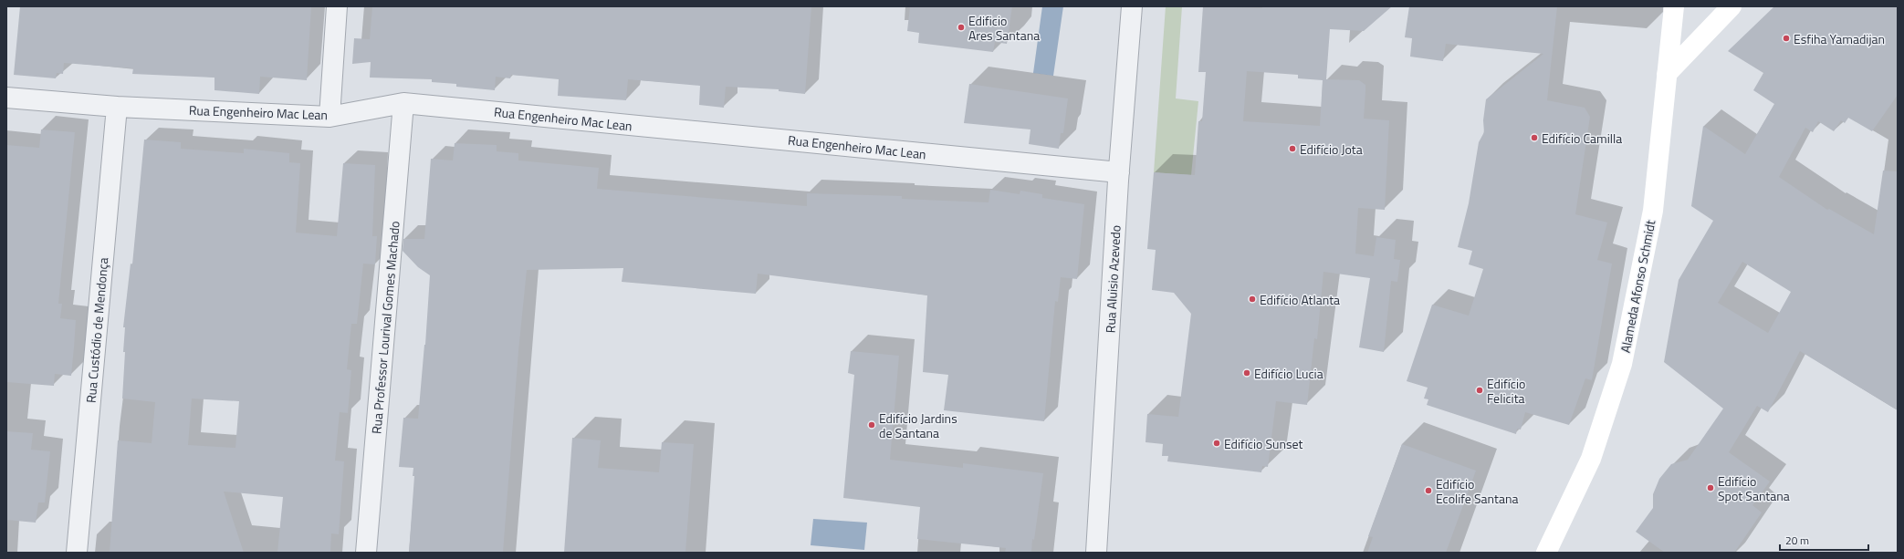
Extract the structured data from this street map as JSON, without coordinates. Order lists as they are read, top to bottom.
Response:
{
  "streets": {
    "main road": ["Alameda Afonso Schmidt"],
    "street": [
      "Rua Engenheiro Mac Lean",
      "Rua Aluisio Azevedo",
      "Rua Professor Lourival Gomes Machado",
      "Rua Custódio de Mendonça"
    ]
  },
  "crossings": [
    ["Rua Engenheiro Mac Lean", "Rua Aluisio Azevedo"],
    ["Rua Engenheiro Mac Lean", "Rua Professor Lourival Gomes Machado"],
    ["Rua Engenheiro Mac Lean", "Rua Custódio de Mendonça"]
  ],
  "places": [
    "Edificio Ares Santana",
    "Esfiha Yamadijan",
    "Edifício Camilla",
    "Edifício Jota",
    "Edifício Atlanta",
    "Edifício Lucia",
    "Edifício Felicita",
    "Edifício Jardins de Santana",
    "Edifício Sunset",
    "Edifício Spot Santana",
    "Edifício Ecolife Santana"
  ],
  "scale_bar": "20 m"
}
